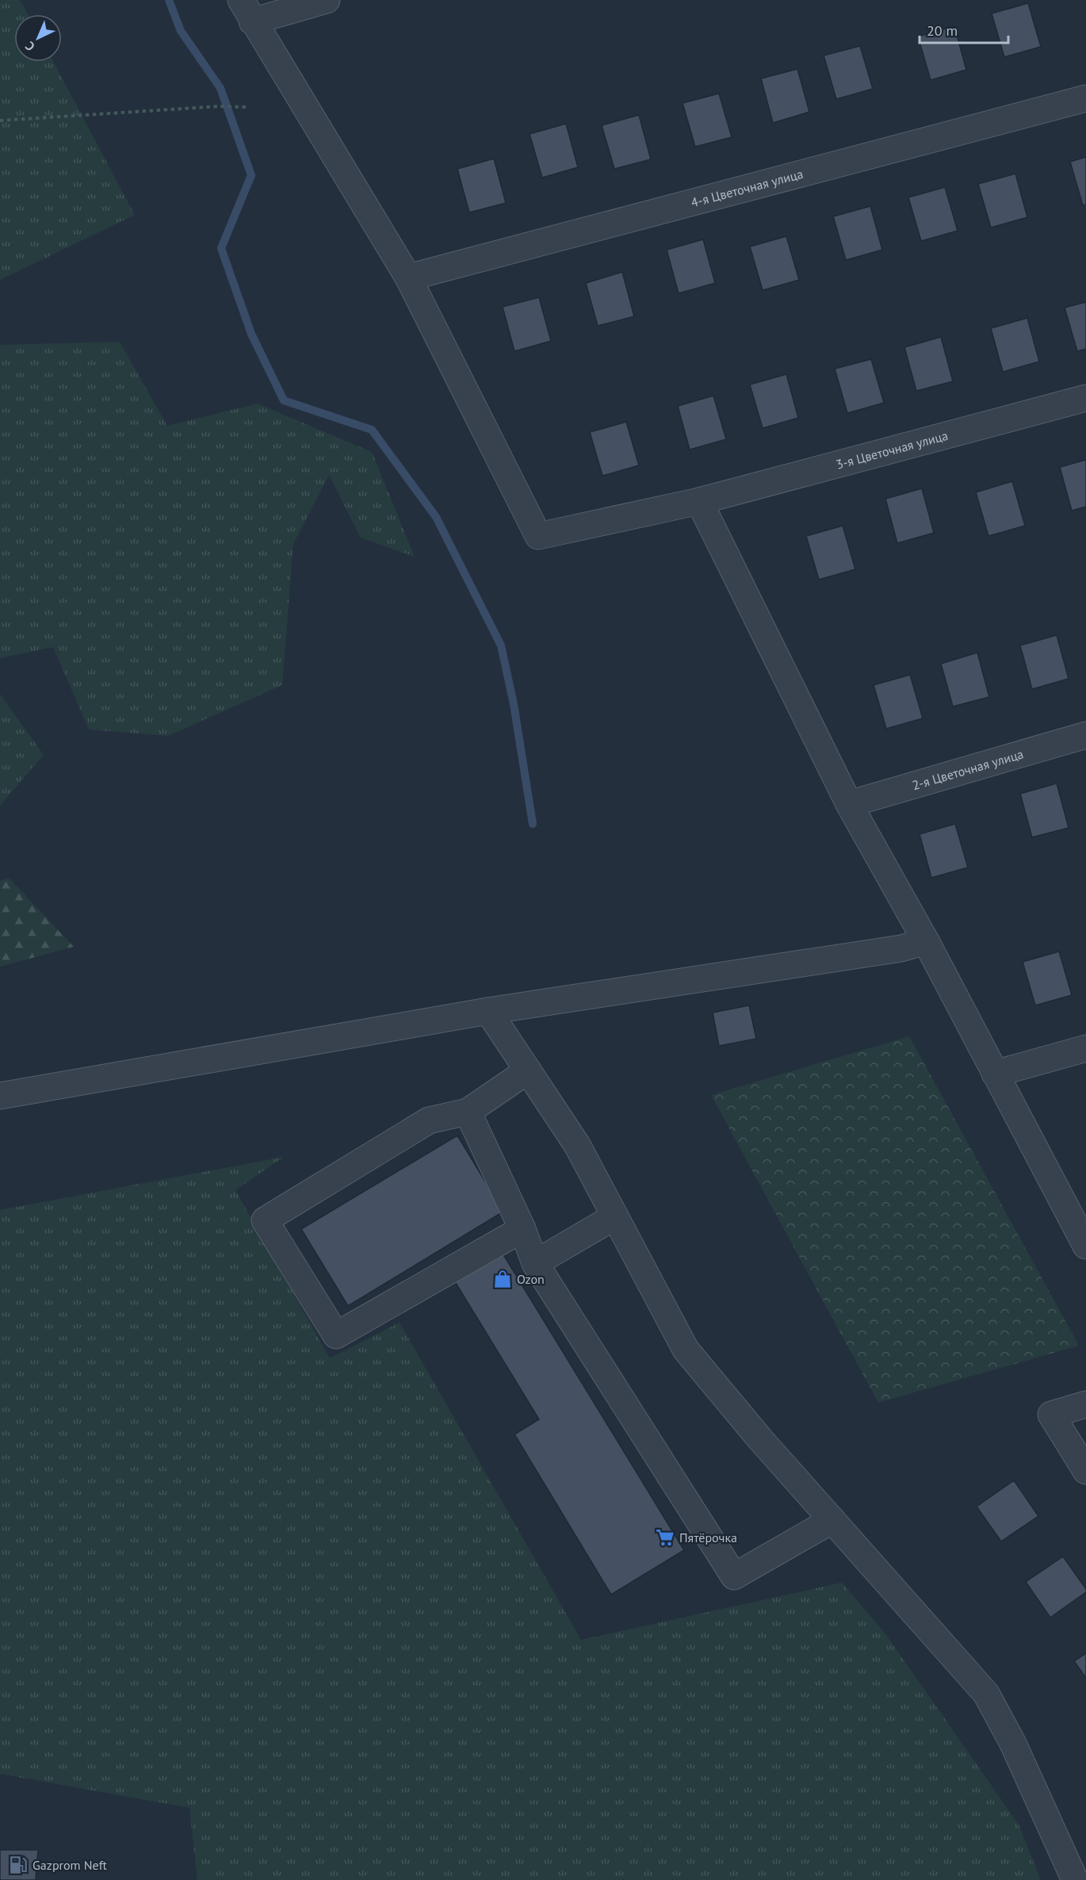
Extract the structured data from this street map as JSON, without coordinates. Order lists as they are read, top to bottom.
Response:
{
  "streets": {
    "street": ["4-я Цветочная улица", "3-я Цветочная улица", "2-я Цветочная улица"]
  },
  "crossings": [
    ["4-я Цветочная улица", "3-я Цветочная улица"]
  ],
  "places": {
    "shop": ["Ozon"],
    "supermarket": ["Пятёрочка"],
    "fuel station": ["Gazprom Neft"]
  },
  "scale_bar": "20 m",
  "north": "bottom left"
}
